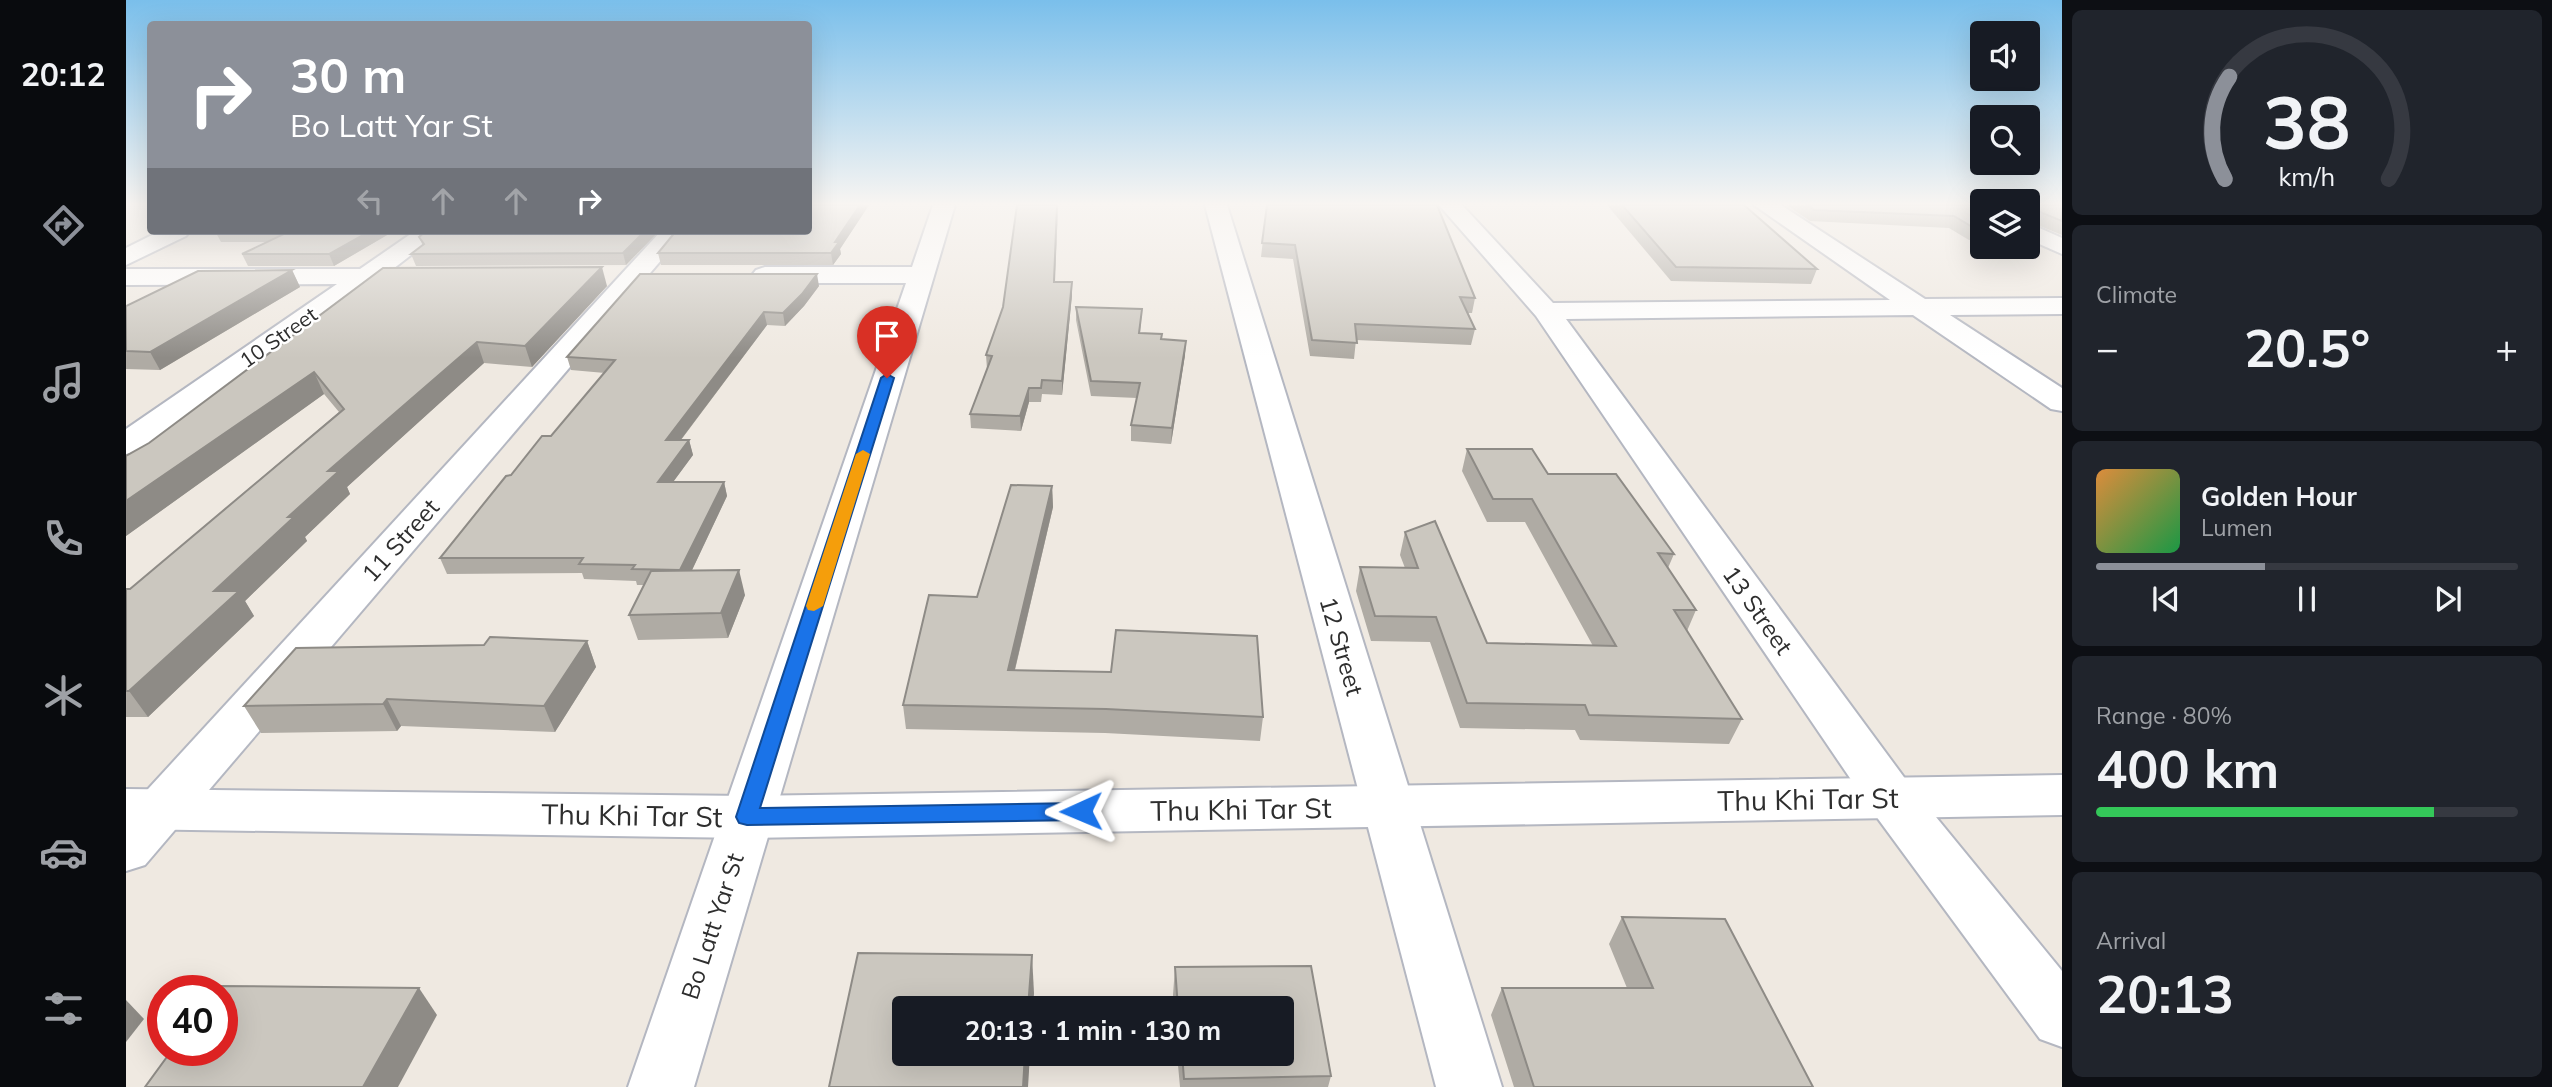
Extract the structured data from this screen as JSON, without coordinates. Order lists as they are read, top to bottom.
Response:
{
  "streets": {
    "street": [
      "10 Street",
      "11 Street",
      "13 Street",
      "12 Street",
      "Thu Khi Tar St",
      "Bo Latt Yar St"
    ]
  },
  "crossings": [
    ["11 Street", "Thu Khi Tar St"],
    ["13 Street", "Thu Khi Tar St"],
    ["12 Street", "Thu Khi Tar St"],
    ["Thu Khi Tar St", "Bo Latt Yar St"]
  ],
  "page": {
    "tabs": "20:12",
    "turn": ["30 m", "Bo Latt Yar St"],
    "tile": [
      "Climate",
      ["Range · 80%", "400 km"],
      ["Arrival", "20:13"]
    ],
    "heat": ["−", "20.5°", "+"],
    "song": ["Golden Hour", "Lumen"],
    "limit": "40",
    "trip": "20:13 · 1 min · 130 m",
    "gauge": ["38", "km/h"]
  }
}
